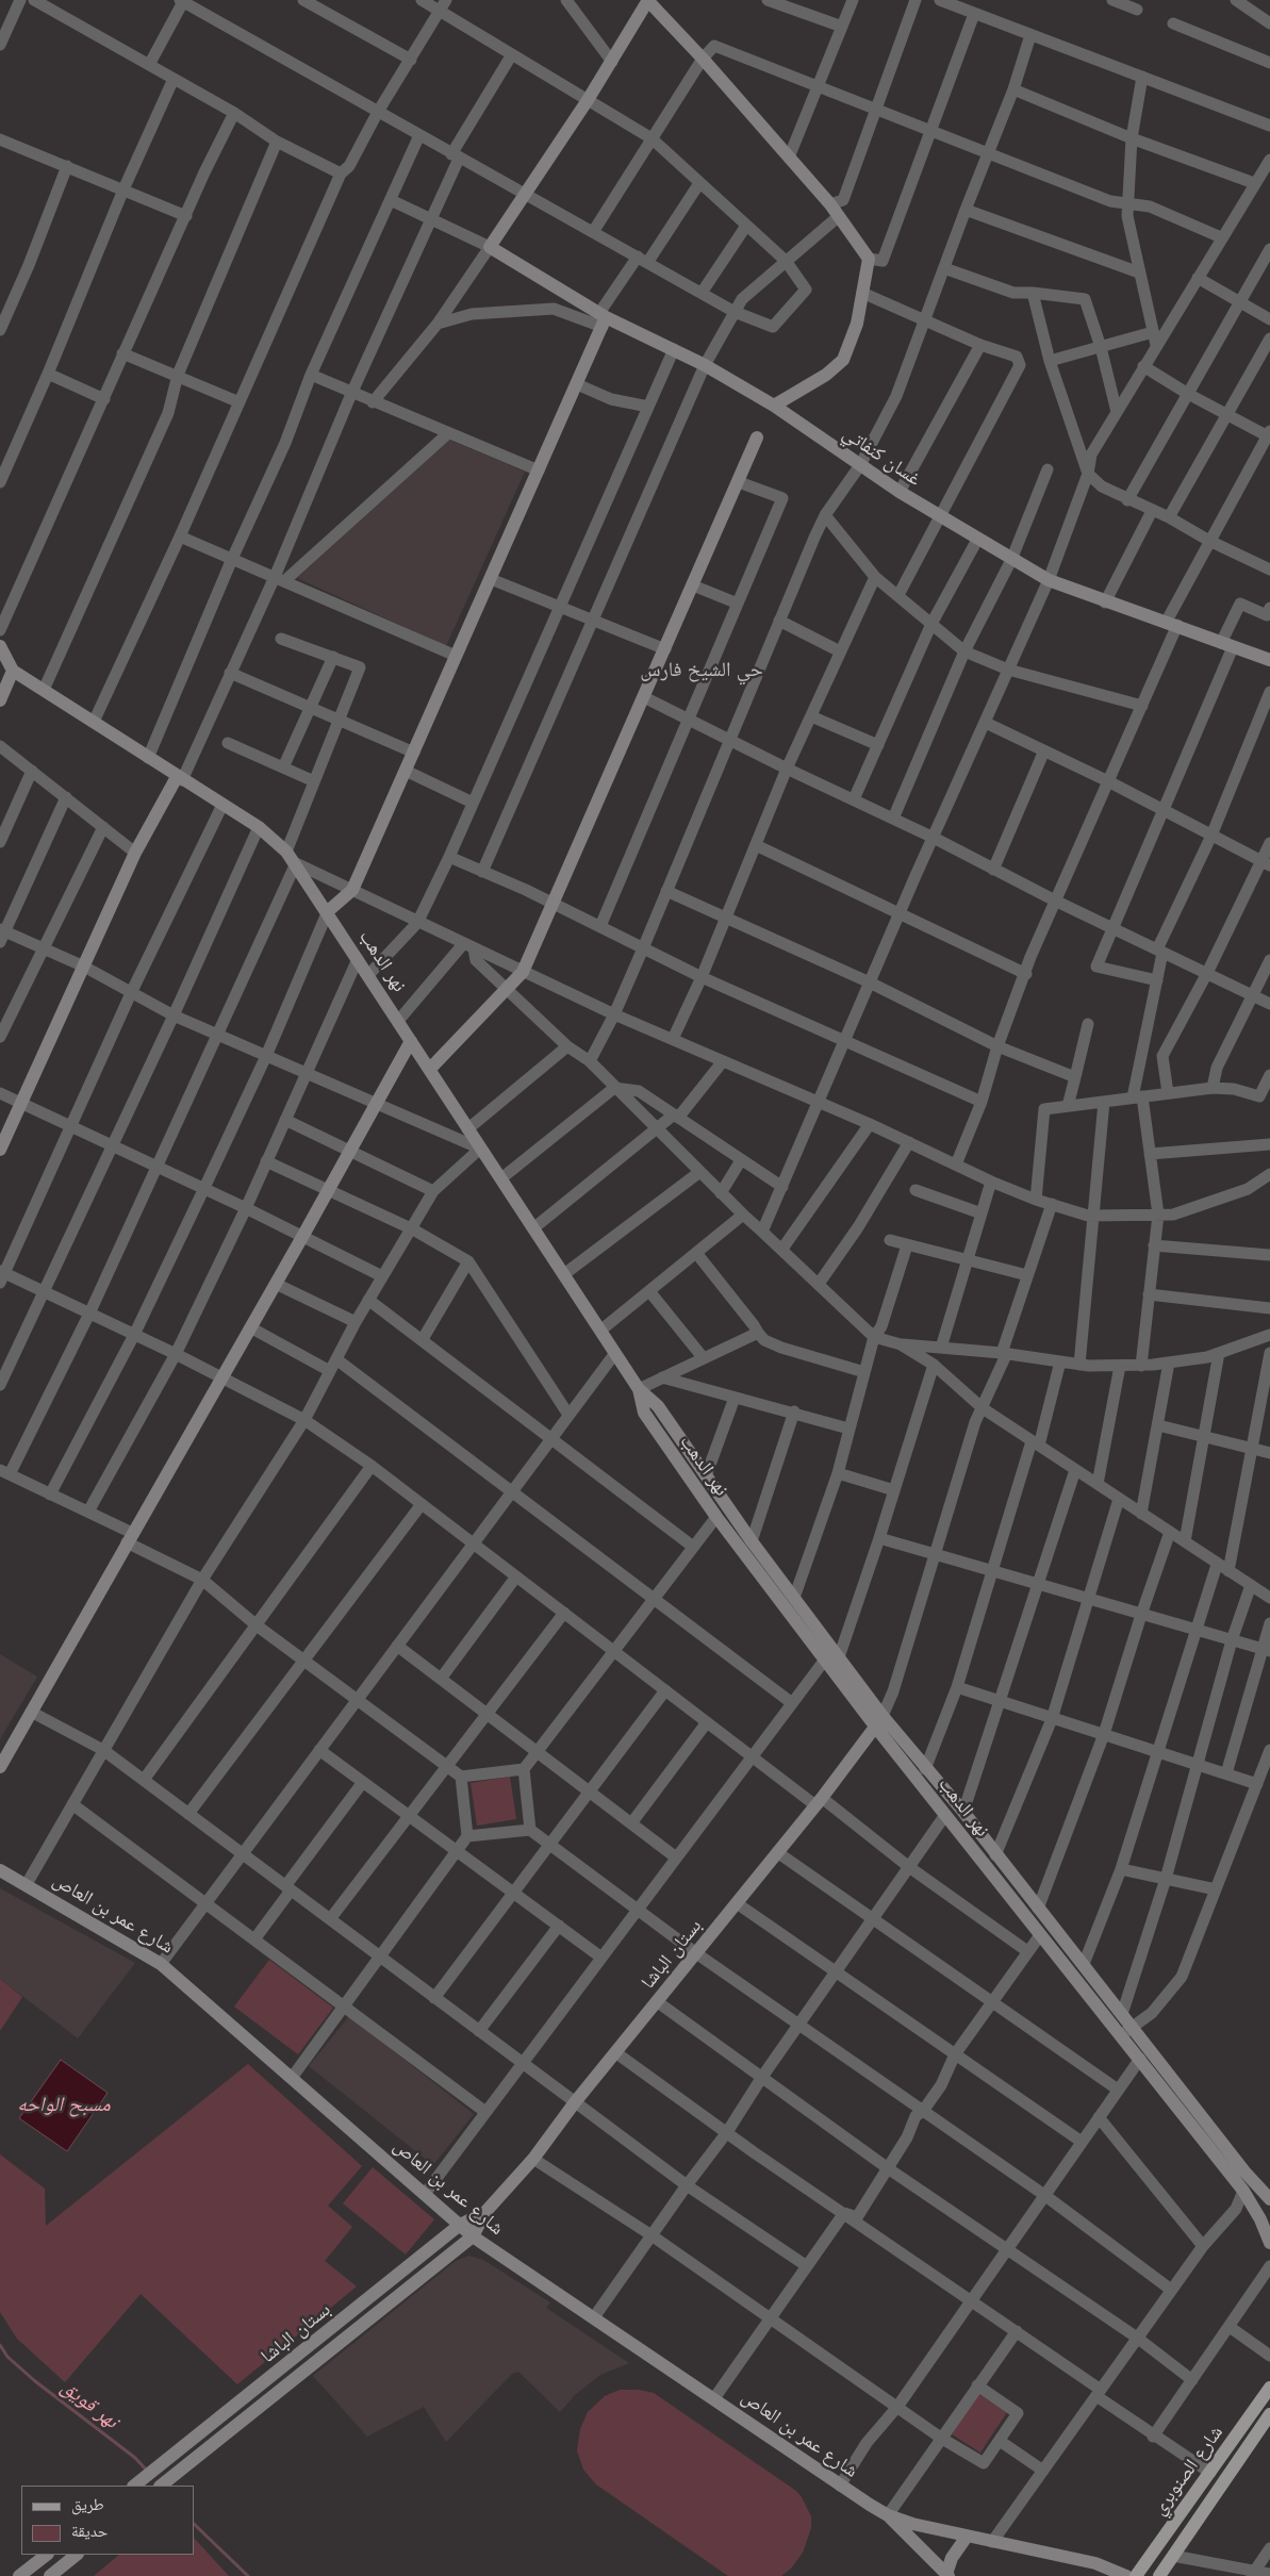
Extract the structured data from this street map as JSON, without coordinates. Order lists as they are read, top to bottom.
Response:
{
  "streets": {
    "main road": ["شارع الصنوبري"],
    "street": [
      "غسان كنفاتي",
      "نهر الدهب",
      "شارع عمر بن العاص",
      "بستان الباشا"
    ]
  },
  "crossings": [
    ["نهر الدهب", "بستان الباشا"],
    ["شارع عمر بن العاص", "بستان الباشا"]
  ],
  "districts": ["حي الشيخ فارس"],
  "water": ["مسبح الواحه", "نهر قويق"],
  "legend": ["طريق", "حديقة"]
}
